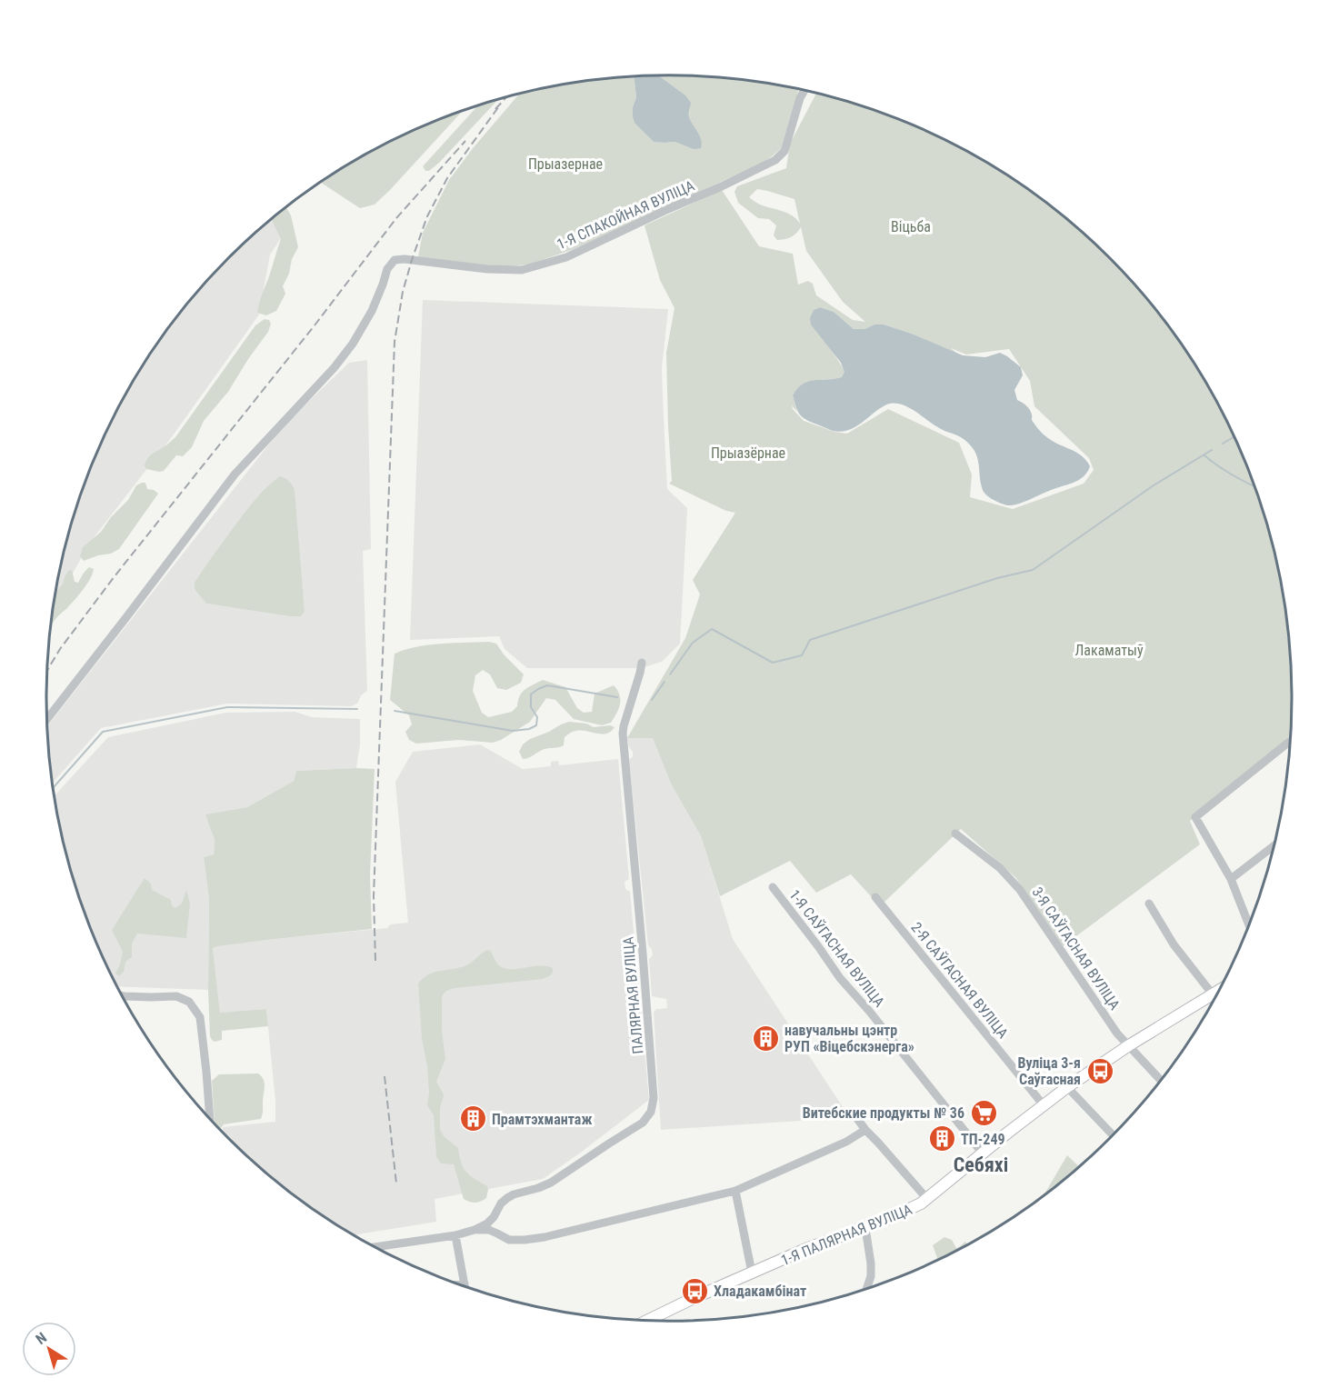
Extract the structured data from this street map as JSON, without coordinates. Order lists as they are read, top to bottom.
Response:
{
  "streets": {
    "street": [
      "1-Я СПАКОЙНАЯ ВУЛІЦА",
      "1-Я САЎГАСНАЯ ВУЛІЦА",
      "3-Я САЎГАСНАЯ ВУЛІЦА",
      "2-Я САЎГАСНАЯ ВУЛІЦА",
      "ПАЛЯРНАЯ ВУЛІЦА",
      "1-Я ПАЛЯРНАЯ ВУЛІЦА"
    ]
  },
  "crossings": [
    ["1-Я САЎГАСНАЯ ВУЛІЦА", "1-Я ПАЛЯРНАЯ ВУЛІЦА"],
    ["3-Я САЎГАСНАЯ ВУЛІЦА", "1-Я ПАЛЯРНАЯ ВУЛІЦА"],
    ["2-Я САЎГАСНАЯ ВУЛІЦА", "1-Я ПАЛЯРНАЯ ВУЛІЦА"]
  ],
  "districts": ["Себяхі"],
  "parks": [
    "Прыазернае",
    "Віцьба",
    "Прыазёрнае",
    "Лакаматыў"
  ],
  "places": {
    "building": ["навучальны цэнтр РУП «Віцебскэнерга»", "Прамтэхмантаж", "ТП-249"],
    "bus stop": ["Вуліца 3-я Саўгасная", "Хладакамбінат"],
    "supermarket": ["Витебские продукты № 36"]
  },
  "north": "top left"
}
